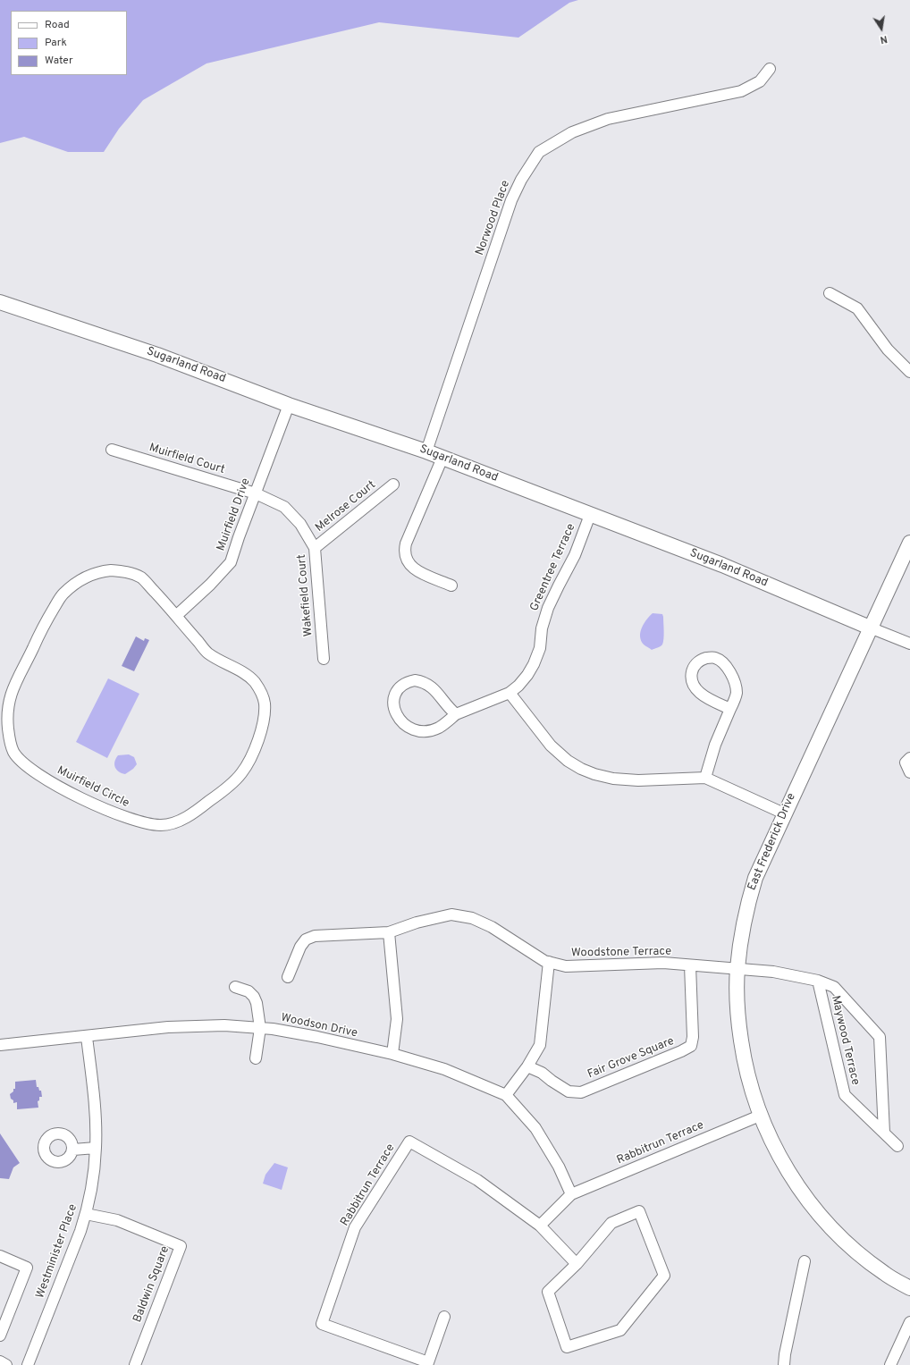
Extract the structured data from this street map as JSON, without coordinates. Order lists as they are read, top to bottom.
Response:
{
  "streets": {
    "street": [
      "Norwood Place",
      "Sugarland Road",
      "Muirfield Court",
      "Melrose Court",
      "Muirfield Drive",
      "Greentree Terrace",
      "Wakefield Court",
      "Muirfield Circle",
      "East Frederick Drive",
      "Woodstone Terrace",
      "Woodson Drive",
      "Maywood Terrace",
      "Fair Grove Square",
      "Rabbitrun Terrace",
      "Westminister Place",
      "Baldwin Square"
    ]
  },
  "crossings": [
    ["Norwood Place", "Sugarland Road"],
    ["Sugarland Road", "Muirfield Drive"],
    ["Sugarland Road", "Greentree Terrace"],
    ["Sugarland Road", "East Frederick Drive"],
    ["Muirfield Court", "Muirfield Drive"],
    ["Muirfield Court", "Wakefield Court"],
    ["Melrose Court", "Wakefield Court"],
    ["Muirfield Drive", "Wakefield Court"],
    ["Muirfield Drive", "Muirfield Circle"],
    ["East Frederick Drive", "Woodstone Terrace"],
    ["East Frederick Drive", "Maywood Terrace"],
    ["East Frederick Drive", "Rabbitrun Terrace"],
    ["Woodstone Terrace", "Maywood Terrace"],
    ["Woodstone Terrace", "Fair Grove Square"],
    ["Woodson Drive", "Rabbitrun Terrace"],
    ["Woodson Drive", "Westminister Place"],
    ["Westminister Place", "Baldwin Square"]
  ],
  "legend": ["Road", "Park", "Water"],
  "north": "bottom"
}
